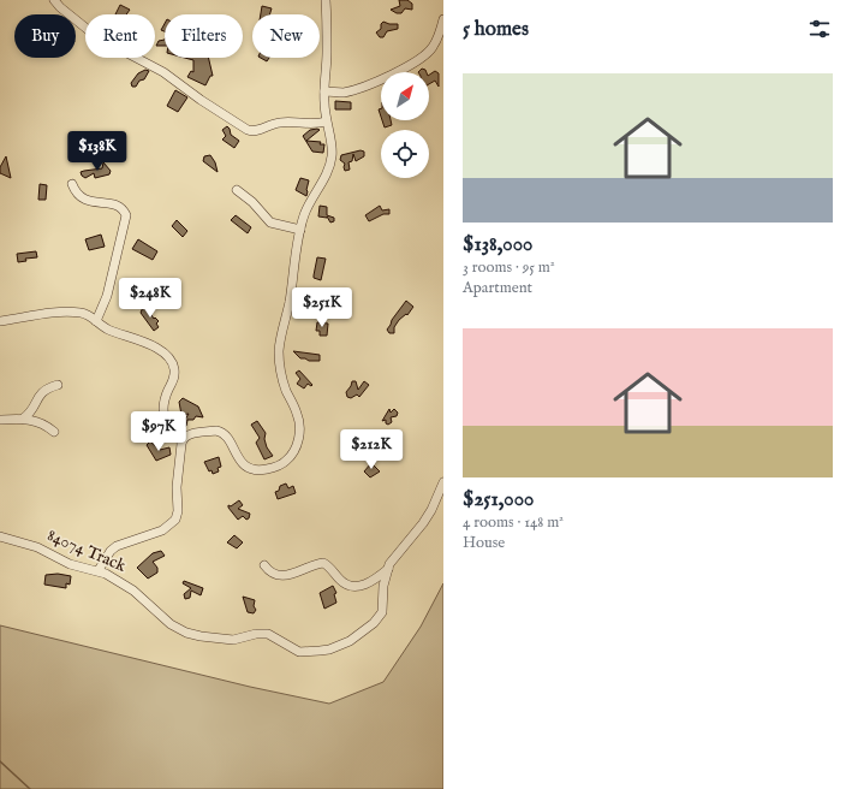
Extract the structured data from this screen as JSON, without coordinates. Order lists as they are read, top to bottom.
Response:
{
  "streets": {
    "street": ["84074 Track"]
  },
  "north": "top right",
  "page": {
    "heading": "5 homes",
    "chip": [
      "Buy",
      "Rent",
      "Filters",
      "New"
    ],
    "list": [
      {
        "name": "$138,000",
        "note": "3 rooms · 95 m² · Apartment"
      },
      {
        "name": "$251,000",
        "note": "4 rooms · 148 m² · House"
      }
    ],
    "price": [
      "$138K",
      "$248K",
      "$251K",
      "$97K",
      "$212K"
    ]
  }
}
